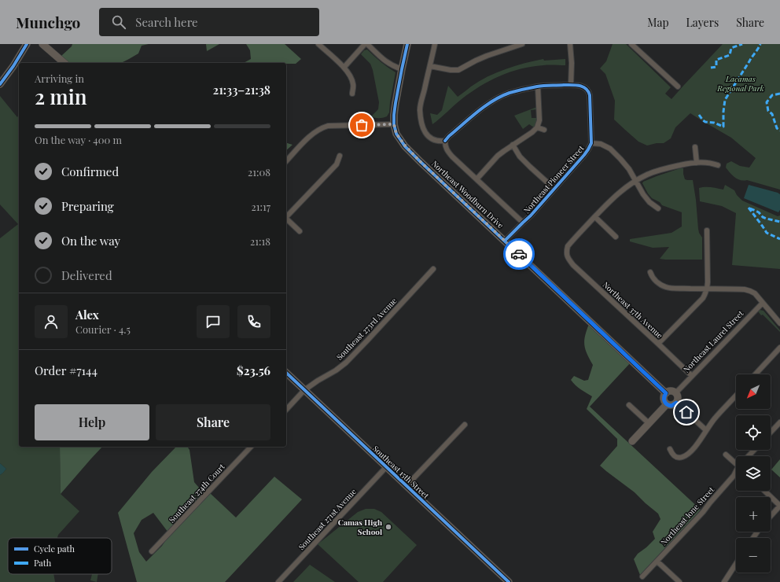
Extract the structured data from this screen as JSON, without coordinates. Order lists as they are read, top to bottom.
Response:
{
  "streets": {
    "street": [
      "Northeast Pioneer Street",
      "Northeast Woodburn Drive",
      "Northeast 37th Avenue",
      "Southeast 273rd Avenue",
      "Northeast Laurel Street",
      "Southeast 15th Street",
      "Southeast 274th Court",
      "Northeast Ione Street",
      "Southeast 271st Avenue"
    ]
  },
  "crossings": [
    ["Northeast Pioneer Street", "Northeast Woodburn Drive"],
    ["Northeast Woodburn Drive", "Northeast Laurel Street"],
    ["Northeast 37th Avenue", "Northeast Laurel Street"],
    ["Southeast 273rd Avenue", "Southeast 15th Street"],
    ["Southeast 15th Street", "Southeast 271st Avenue"]
  ],
  "parks": ["Lacamas Regional Park"],
  "places": ["Camas High School"],
  "legend": ["Cycle path", "Path"],
  "north": "bottom left",
  "page": {
    "header": "Munchgo",
    "search": "Search here",
    "nav": ["Map", "Layers", "Share"],
    "heading": ["2 min", "Arriving in", "21:33–21:38"],
    "panel": [
      "Alex",
      "Courier · 4.5",
      "Order #7144",
      "$23.56"
    ],
    "bar": "On the way · 400 m",
    "list": [
      ["Confirmed", "21:08"],
      ["Preparing", "21:17"],
      ["On the way", "21:18"],
      "Delivered"
    ],
    "map_buttons": ["+", "−"],
    "buttons": ["Help", "Share"]
  }
}
